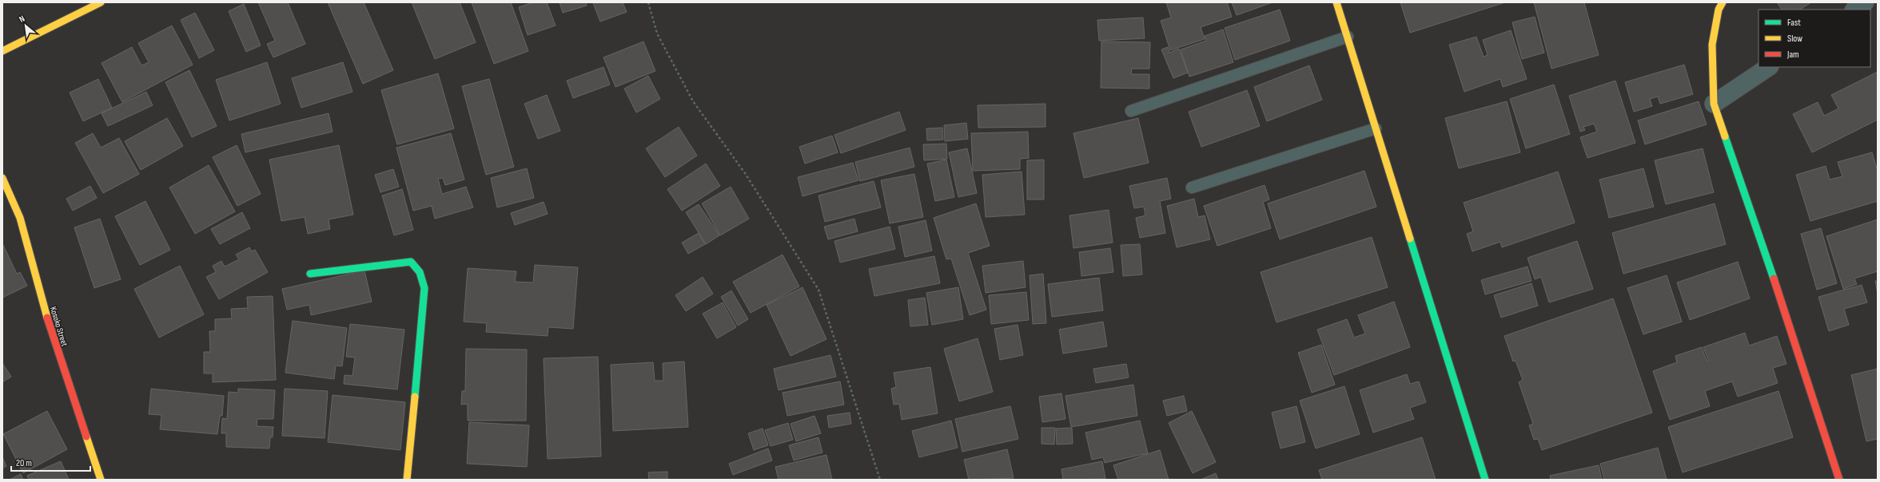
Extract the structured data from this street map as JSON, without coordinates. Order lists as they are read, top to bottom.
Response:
{
  "streets": {
    "street": ["Kosoko Street"]
  },
  "legend": ["Fast", "Slow", "Jam"],
  "scale_bar": "20 m",
  "north": "top left"
}
